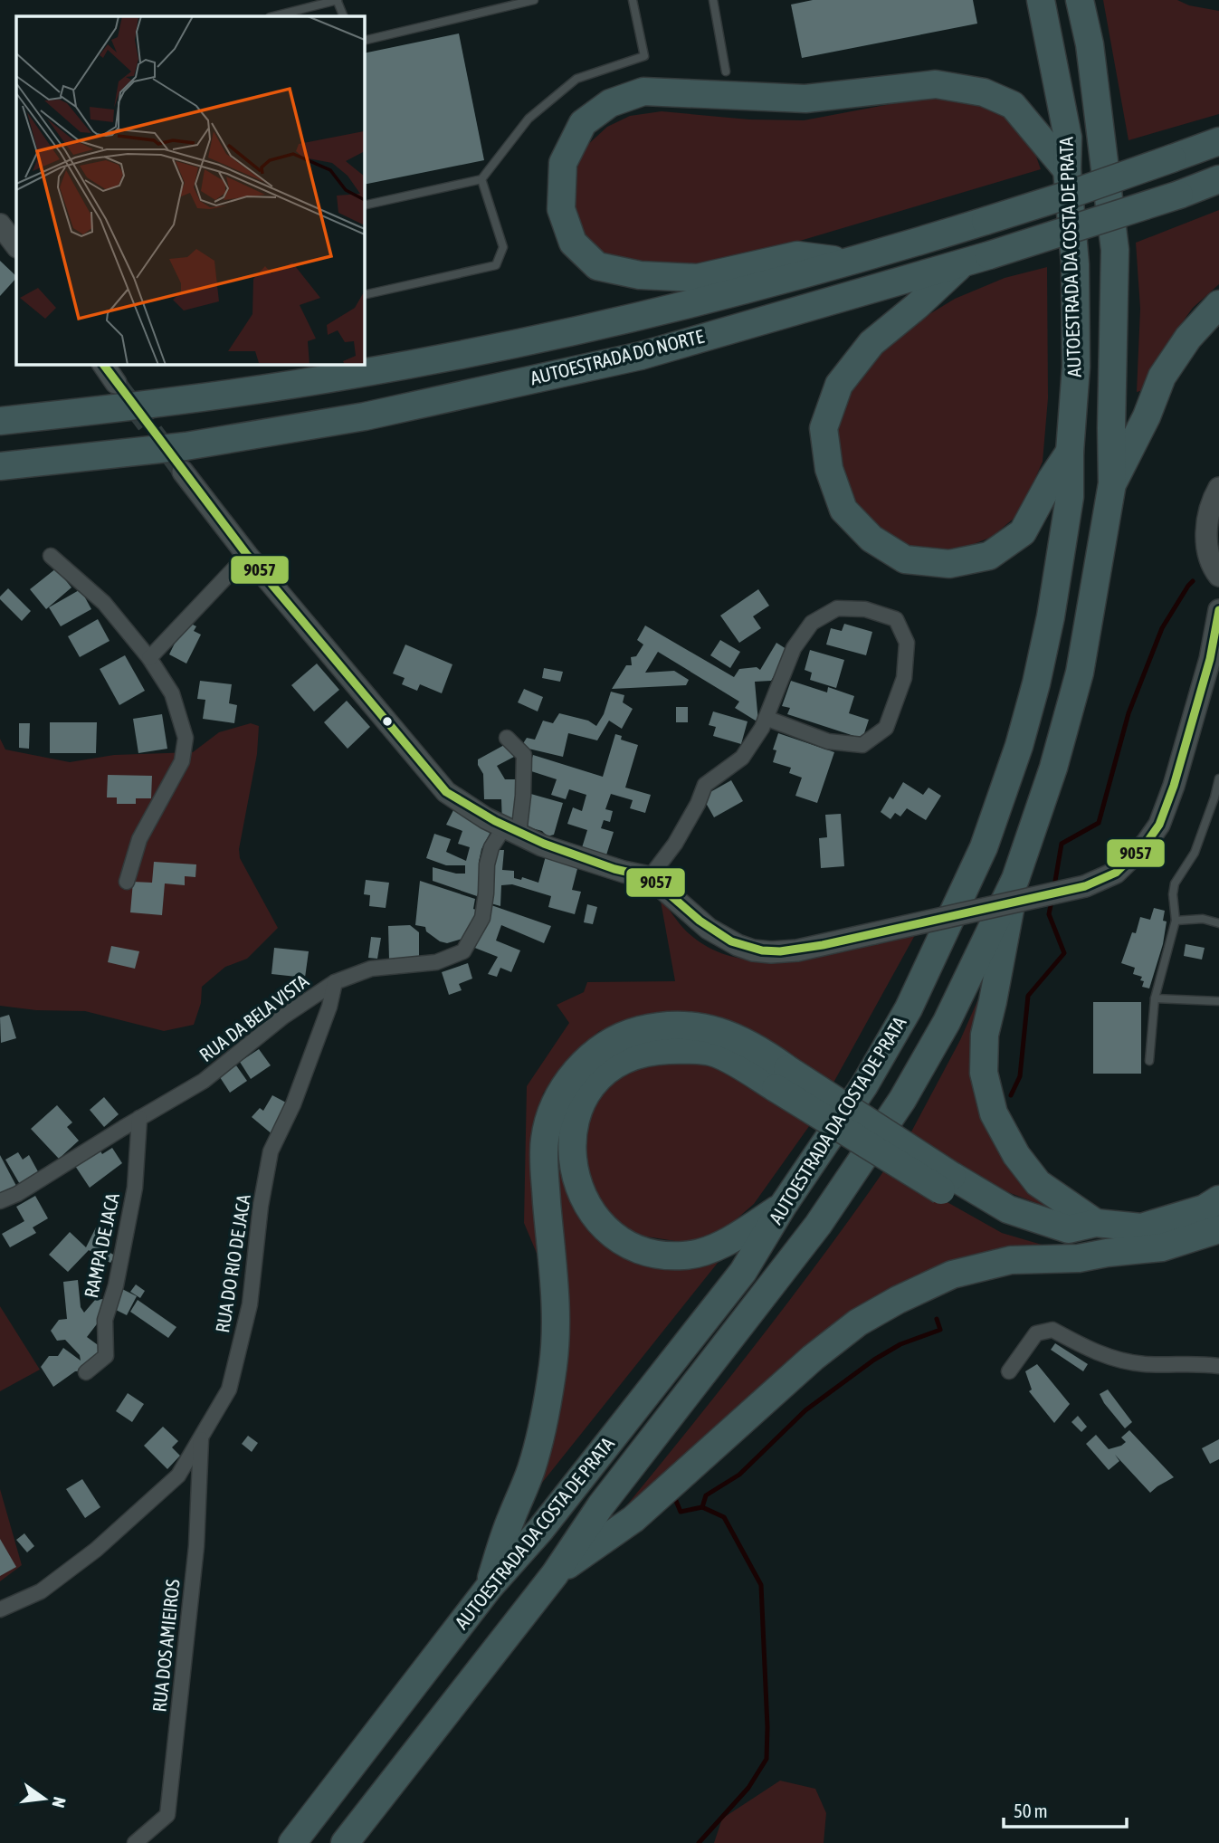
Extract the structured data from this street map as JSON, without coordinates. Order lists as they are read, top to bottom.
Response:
{
  "streets": {
    "highway": ["AUTOESTRADA DA COSTA DE PRATA", "AUTOESTRADA DO NORTE"],
    "street": [
      "RUA DA BELA VISTA",
      "RAMPA DE JACA",
      "RUA DO RIO DE JACA",
      "RUA DOS AMIEIROS"
    ]
  },
  "crossings": [
    ["RUA DA BELA VISTA", "RAMPA DE JACA"],
    ["RUA DA BELA VISTA", "RUA DO RIO DE JACA"],
    ["RUA DO RIO DE JACA", "RUA DOS AMIEIROS"]
  ],
  "lines": ["transit line 9057"],
  "scale_bar": "50 m",
  "north": "right"
}
